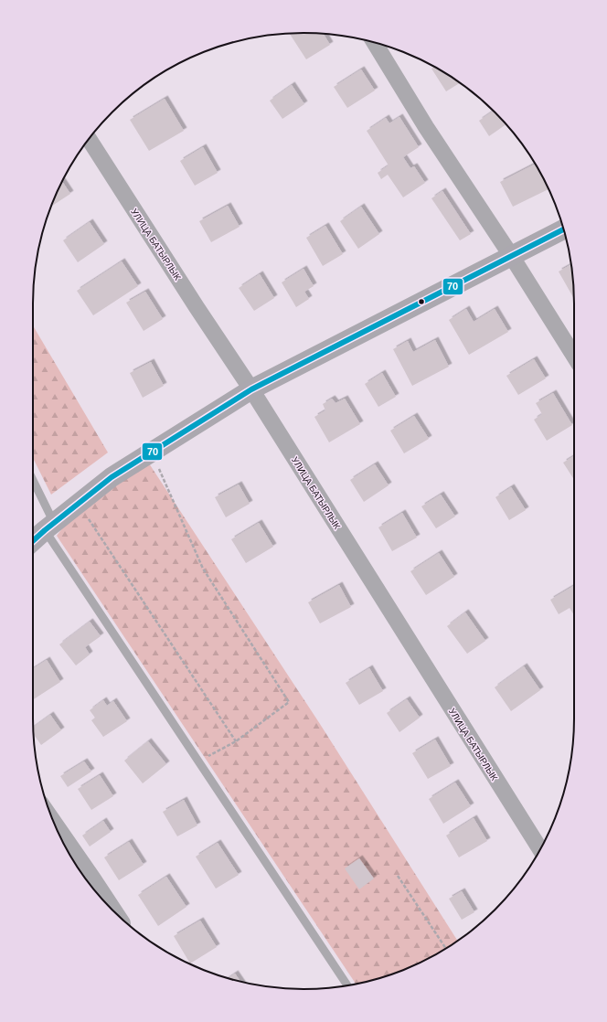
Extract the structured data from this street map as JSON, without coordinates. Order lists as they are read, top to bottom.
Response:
{
  "streets": {
    "street": ["УЛИЦА БАТЫРЛЫК"]
  },
  "lines": ["transit line 70"]
}
